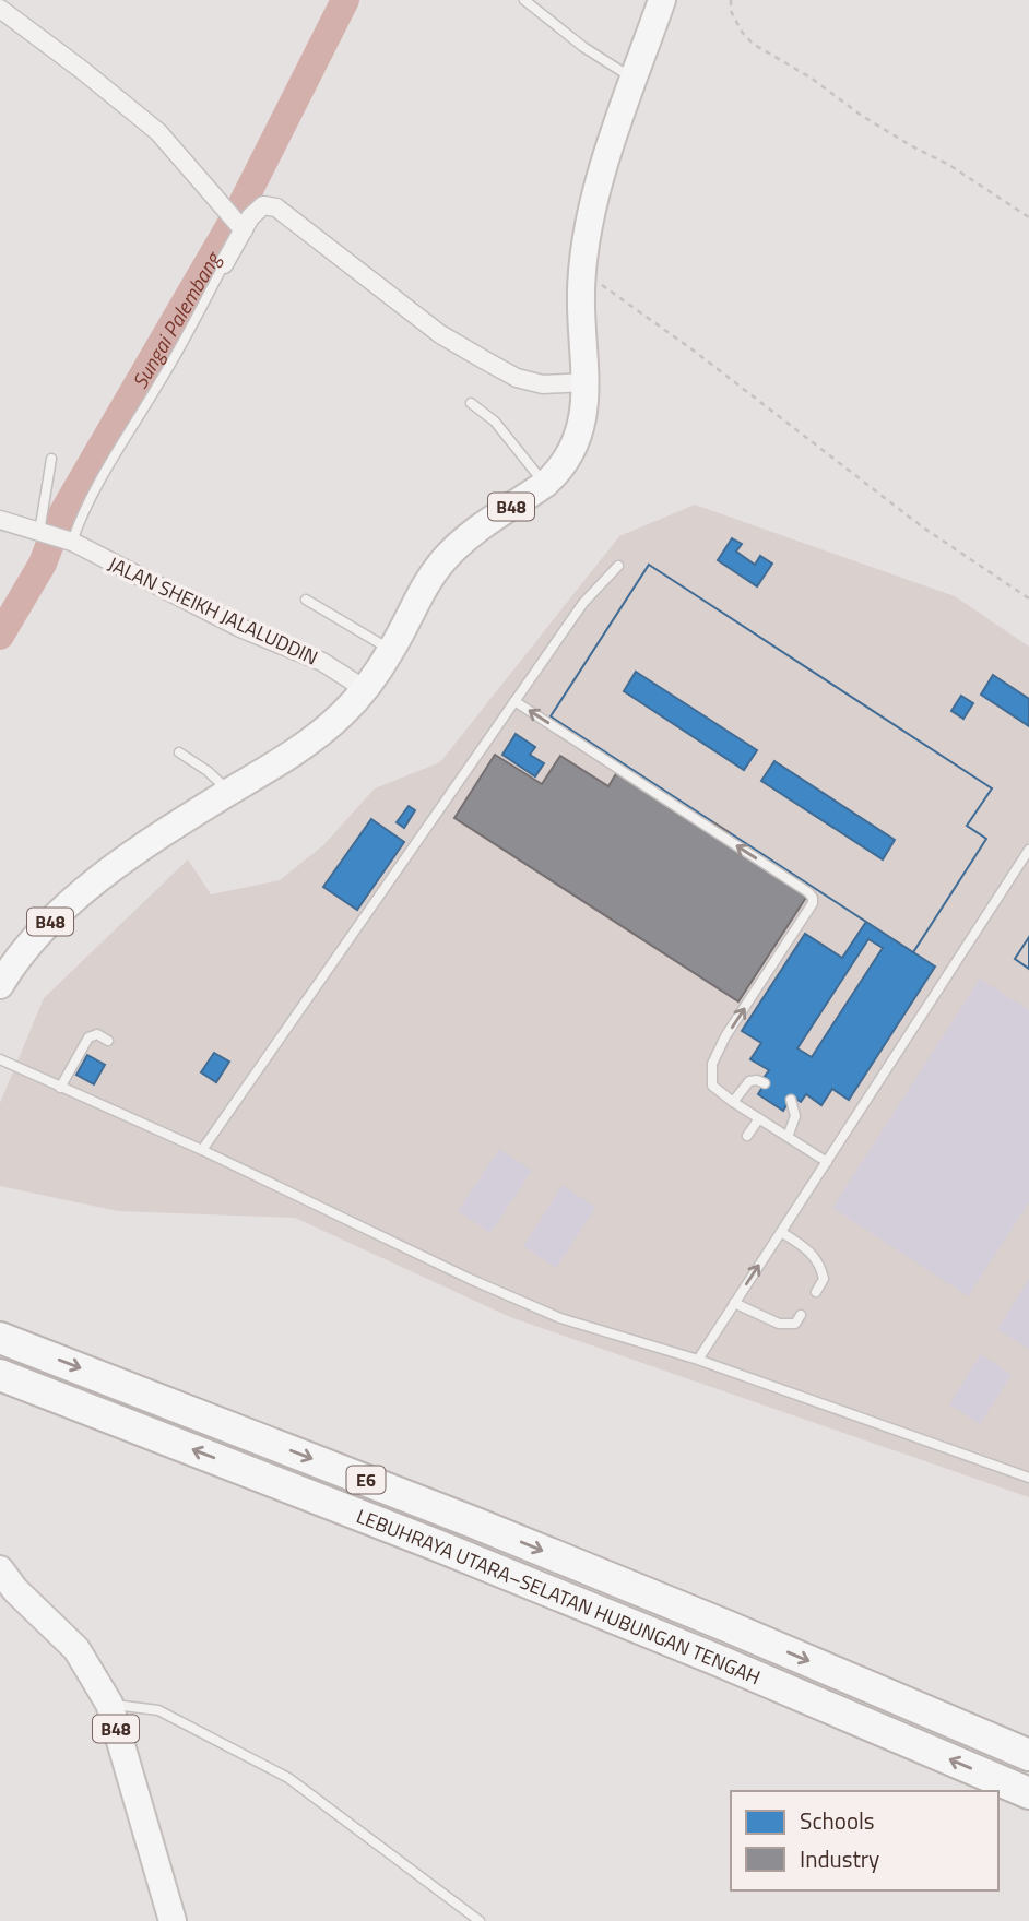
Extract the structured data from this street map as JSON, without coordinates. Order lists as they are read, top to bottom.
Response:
{
  "streets": {
    "highway": ["E6", "LEBUHRAYA UTARA–SELATAN HUBUNGAN TENGAH"],
    "main road": ["B48"],
    "street": ["JALAN SHEIKH JALALUDDIN"]
  },
  "crossings": [
    ["B48", "JALAN SHEIKH JALALUDDIN"]
  ],
  "water": ["Sungai Palembang"],
  "legend": ["Schools", "Industry"]
}
